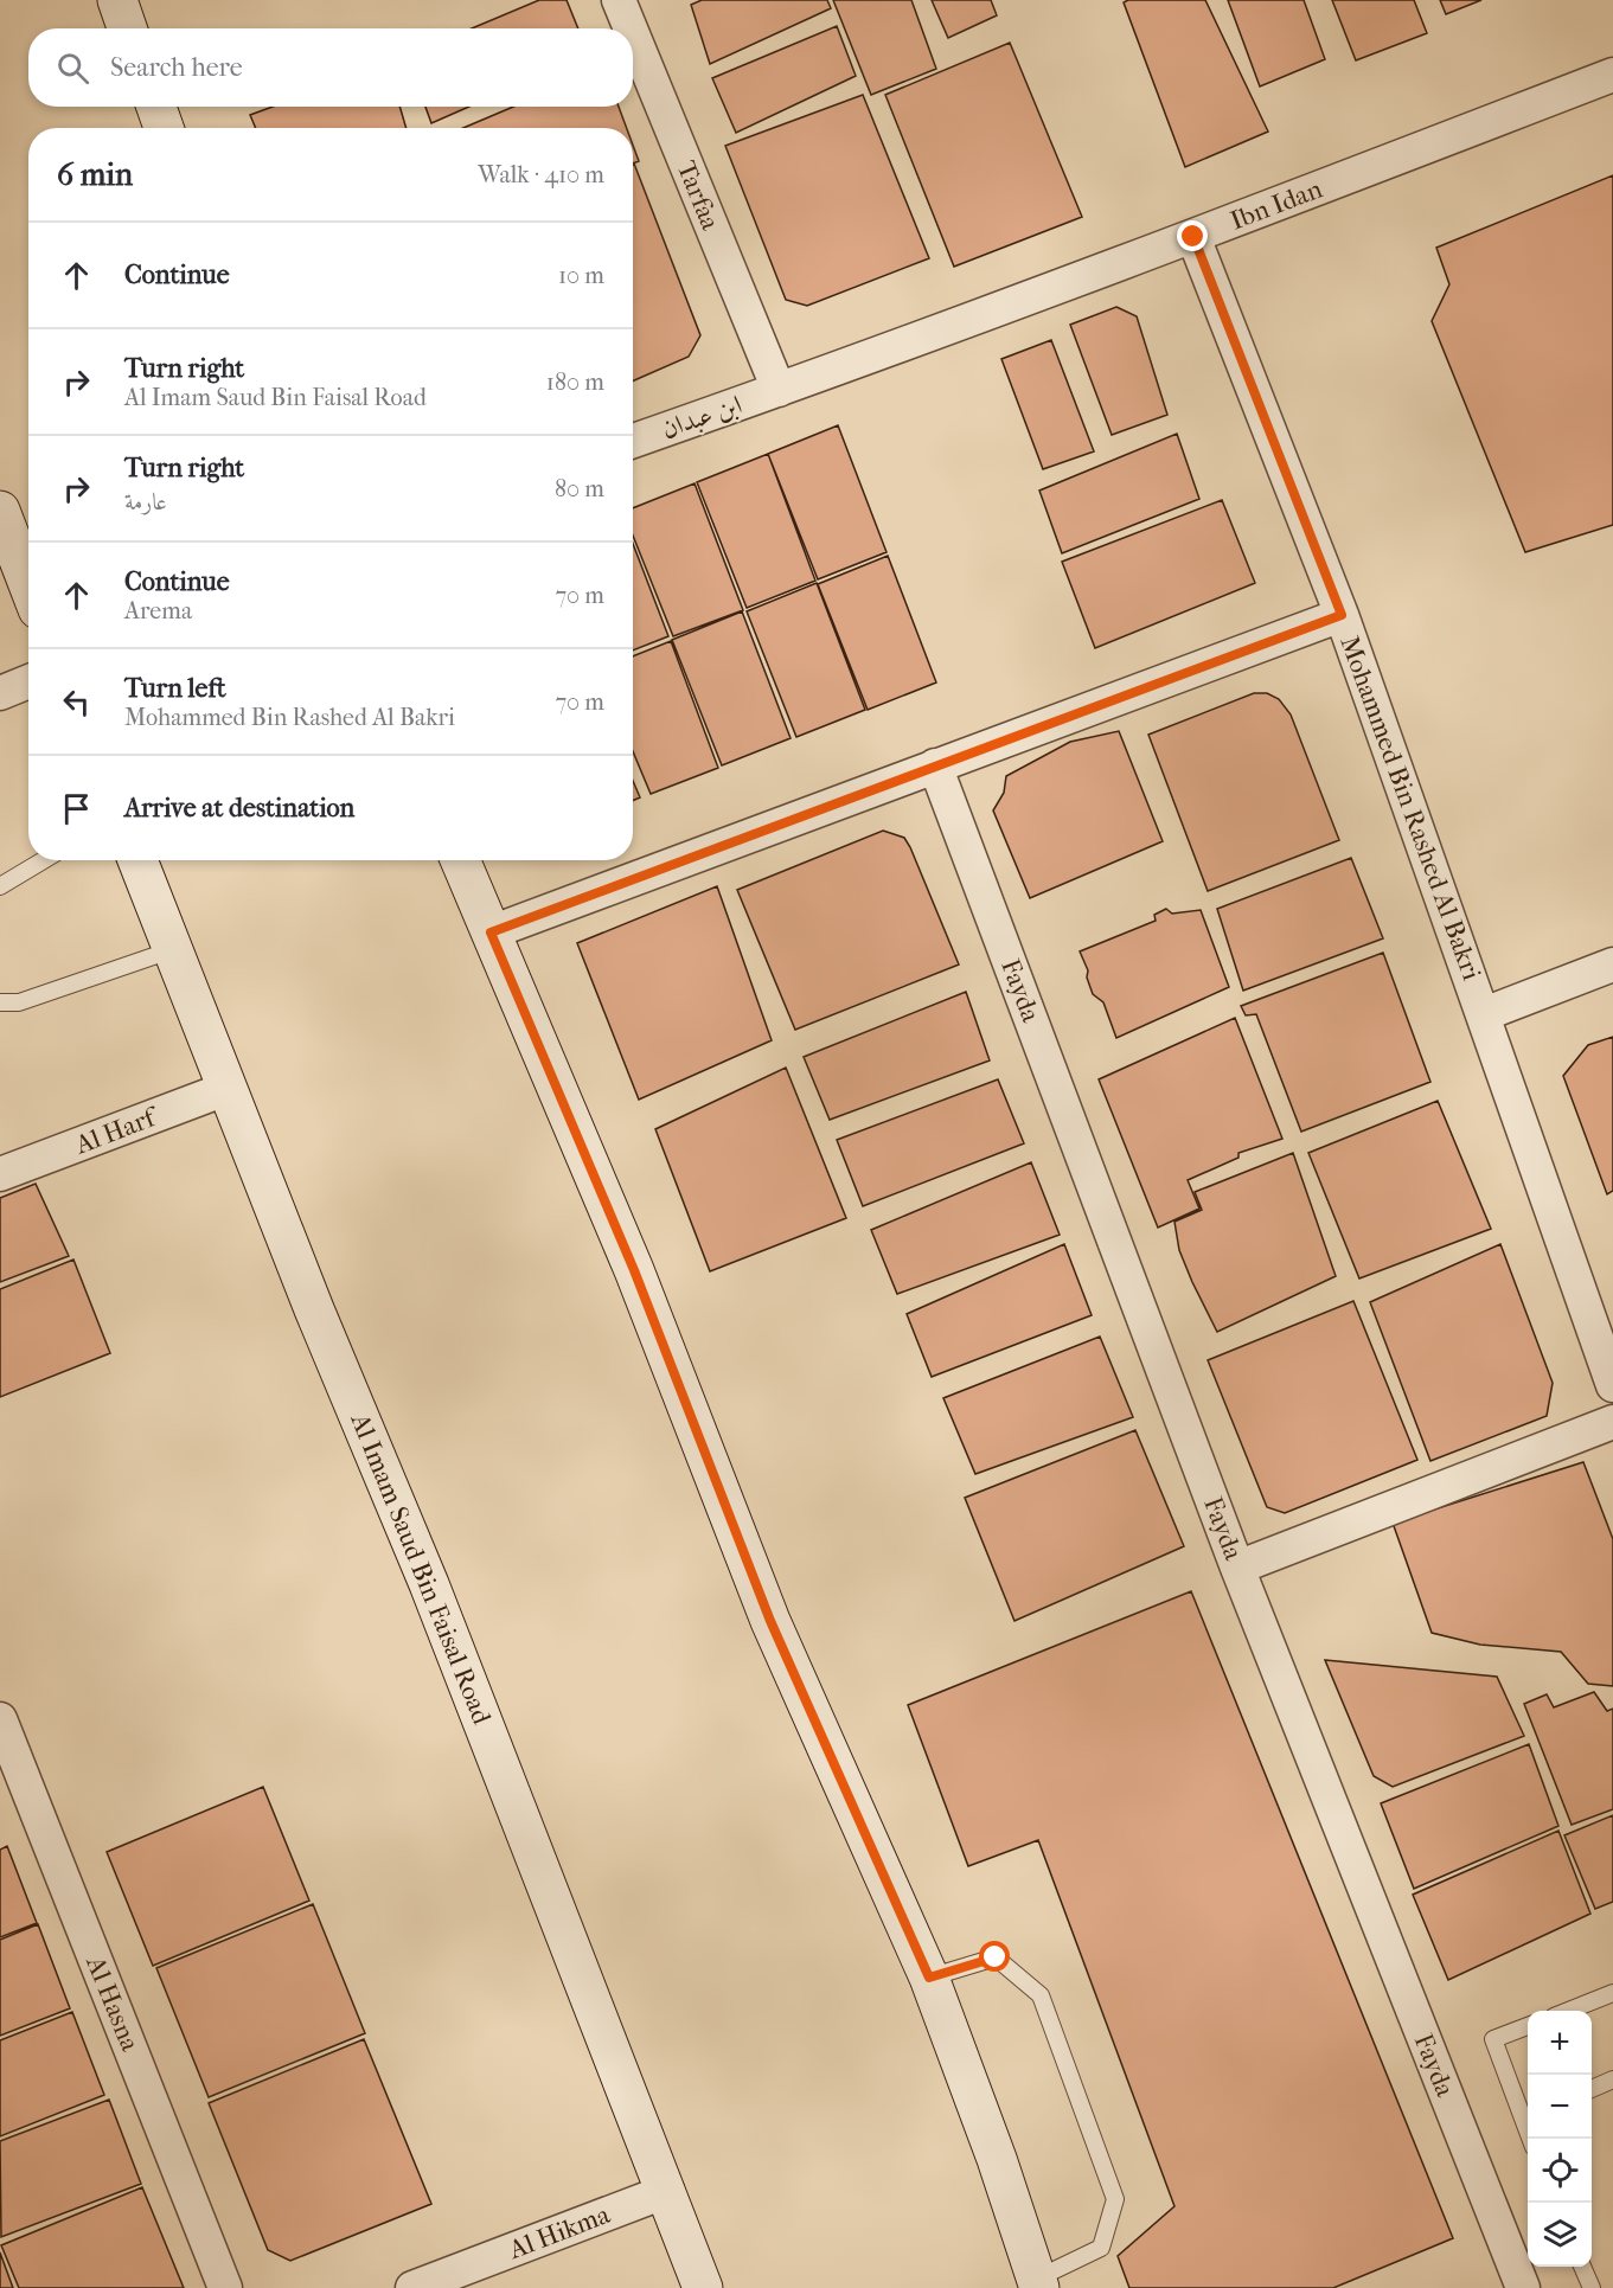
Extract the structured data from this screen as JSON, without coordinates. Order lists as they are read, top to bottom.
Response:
{
  "streets": {
    "main road": ["Al Imam Saud Bin Faisal Road"],
    "street": [
      "Tarfaa",
      "Ibn Idan",
      "ابن عبدان",
      "Mohammed Bin Rashed Al Bakri",
      "Fayda",
      "Al Harf",
      "Al Hasna",
      "Al Hikma"
    ]
  },
  "crossings": [
    ["Tarfaa", "Ibn Idan"],
    ["Tarfaa", "ابن عبدان"],
    ["Ibn Idan", "ابن عبدان"],
    ["Ibn Idan", "Mohammed Bin Rashed Al Bakri"],
    ["Al Harf", "Al Imam Saud Bin Faisal Road"],
    ["Al Imam Saud Bin Faisal Road", "Al Hikma"]
  ],
  "page": {
    "search": "Search here",
    "heading": ["6 min", "Walk · 410 m"],
    "list": [
      ["Continue", "10 m"],
      ["Turn right", "Al Imam Saud Bin Faisal Road", "180 m"],
      ["Turn right", "عارمة", "80 m"],
      ["Continue", "Arema", "70 m"],
      ["Turn left", "Mohammed Bin Rashed Al Bakri", "70 m"],
      "Arrive at destination"
    ],
    "map_buttons": ["+", "−"]
  }
}
